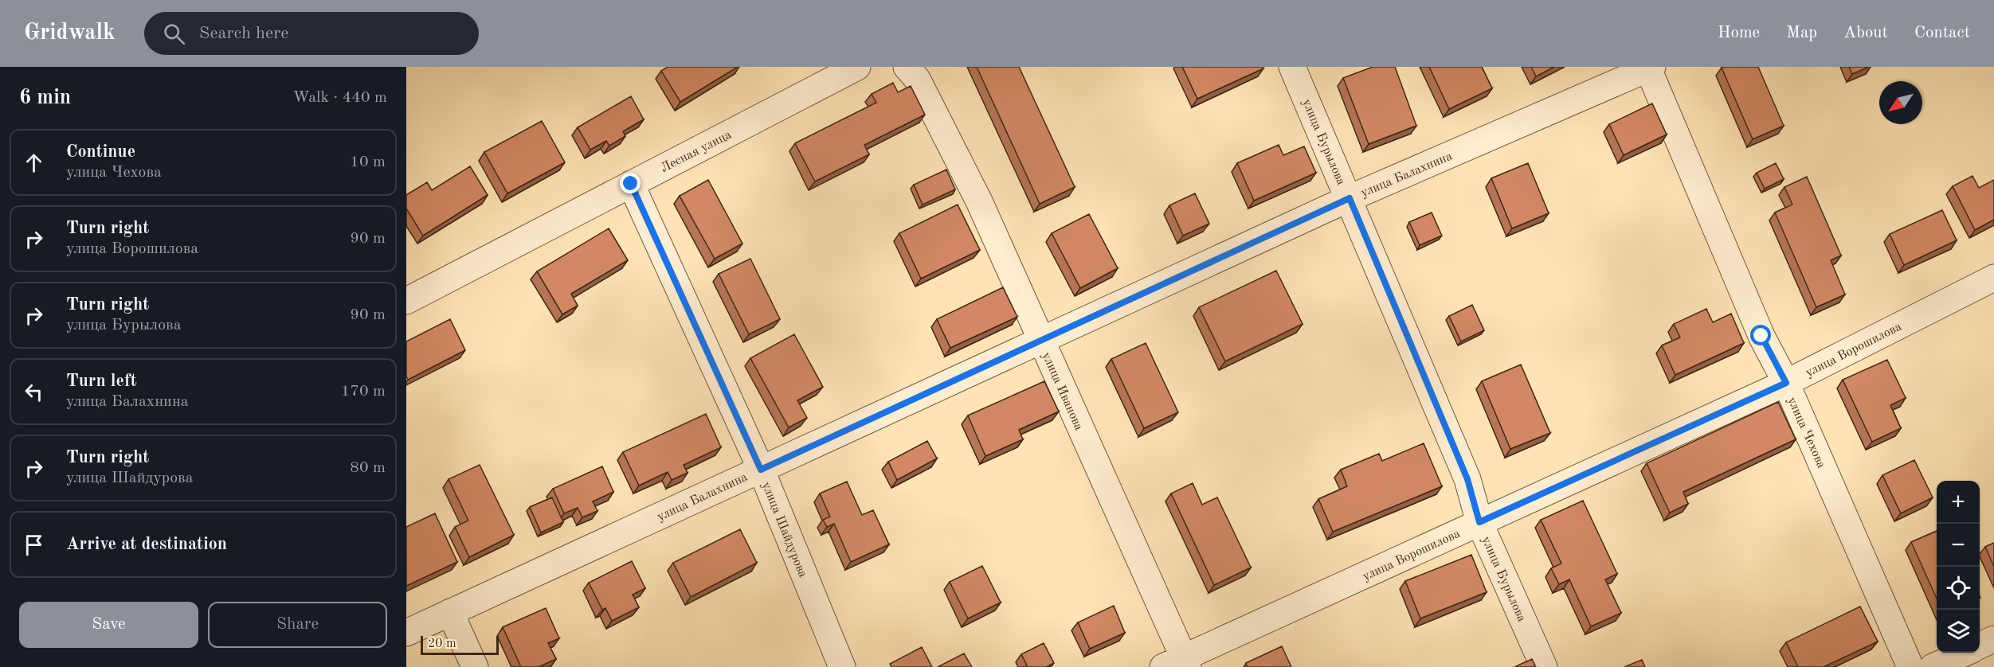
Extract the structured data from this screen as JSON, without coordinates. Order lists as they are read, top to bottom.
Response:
{
  "streets": {
    "street": [
      "улица Бурылова",
      "Лесная улица",
      "улица Балахнина",
      "улица Ворошилова",
      "улица Иванова",
      "улица Чехова",
      "улица Шайдурова"
    ]
  },
  "crossings": [
    ["улица Бурылова", "улица Балахнина"],
    ["улица Бурылова", "улица Ворошилова"],
    ["Лесная улица", "улица Шайдурова"],
    ["улица Балахнина", "улица Иванова"],
    ["улица Балахнина", "улица Чехова"],
    ["улица Балахнина", "улица Шайдурова"],
    ["улица Ворошилова", "улица Иванова"],
    ["улица Ворошилова", "улица Чехова"]
  ],
  "scale_bar": "20 m",
  "north": "bottom left",
  "page": {
    "header": "Gridwalk",
    "search": "Search here",
    "nav": [
      "Home",
      "Map",
      "About",
      "Contact"
    ],
    "heading": ["6 min", "Walk · 440 m"],
    "list": [
      ["Continue", "улица Чехова", "10 m"],
      ["Turn right", "улица Ворошилова", "90 m"],
      ["Turn right", "улица Бурылова", "90 m"],
      ["Turn left", "улица Балахнина", "170 m"],
      ["Turn right", "улица Шайдурова", "80 m"],
      "Arrive at destination"
    ],
    "map_buttons": ["+", "−"],
    "buttons": ["Save", "Share"],
    "scale": "20 m"
  }
}
